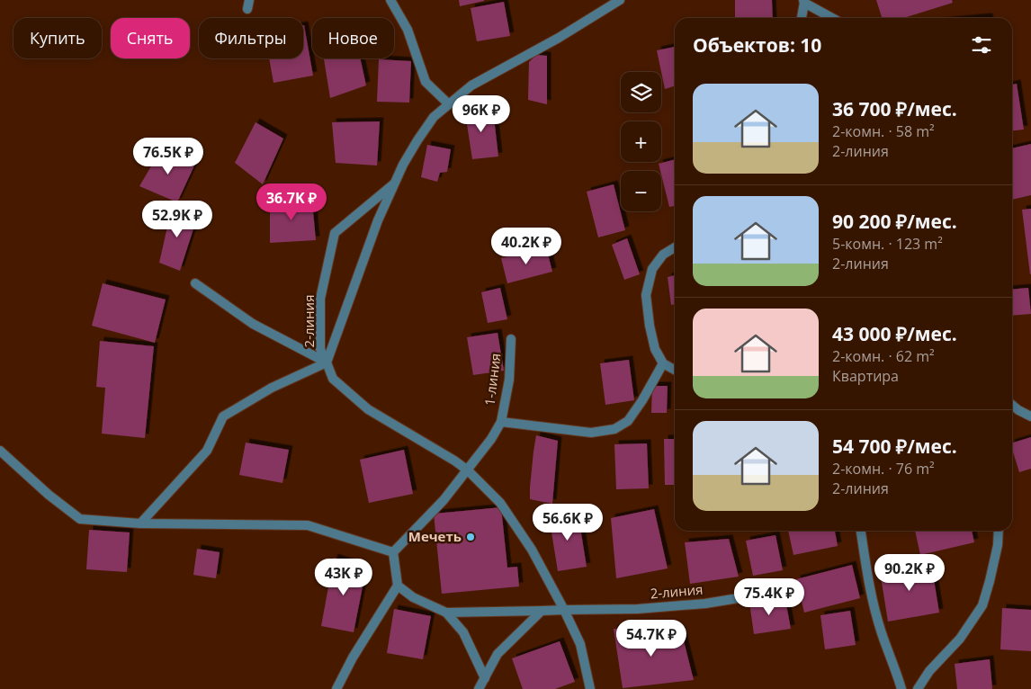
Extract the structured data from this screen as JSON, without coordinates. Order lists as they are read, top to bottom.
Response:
{
  "streets": {
    "street": ["2-линия", "1-линия"]
  },
  "places": ["Мечеть"],
  "page": {
    "chip": [
      "Купить",
      "Снять",
      "Фильтры",
      "Новое"
    ],
    "heading": "Объектов: 10",
    "map_buttons": ["+", "−"],
    "list": [
      {
        "name": "36 700 ₽/мес.",
        "note": "2-комн. · 58 m² · 2-линия"
      },
      {
        "name": "90 200 ₽/мес.",
        "note": "5-комн. · 123 m² · 2-линия"
      },
      {
        "name": "43 000 ₽/мес.",
        "note": "2-комн. · 62 m² · Квартира"
      },
      {
        "name": "54 700 ₽/мес.",
        "note": "2-комн. · 76 m² · 2-линия"
      }
    ],
    "price": [
      "96K ₽",
      "76.5K ₽",
      "36.7K ₽",
      "52.9K ₽",
      "40.2K ₽",
      "56.6K ₽",
      "90.2K ₽",
      "43K ₽",
      "75.4K ₽",
      "54.7K ₽"
    ]
  }
}
